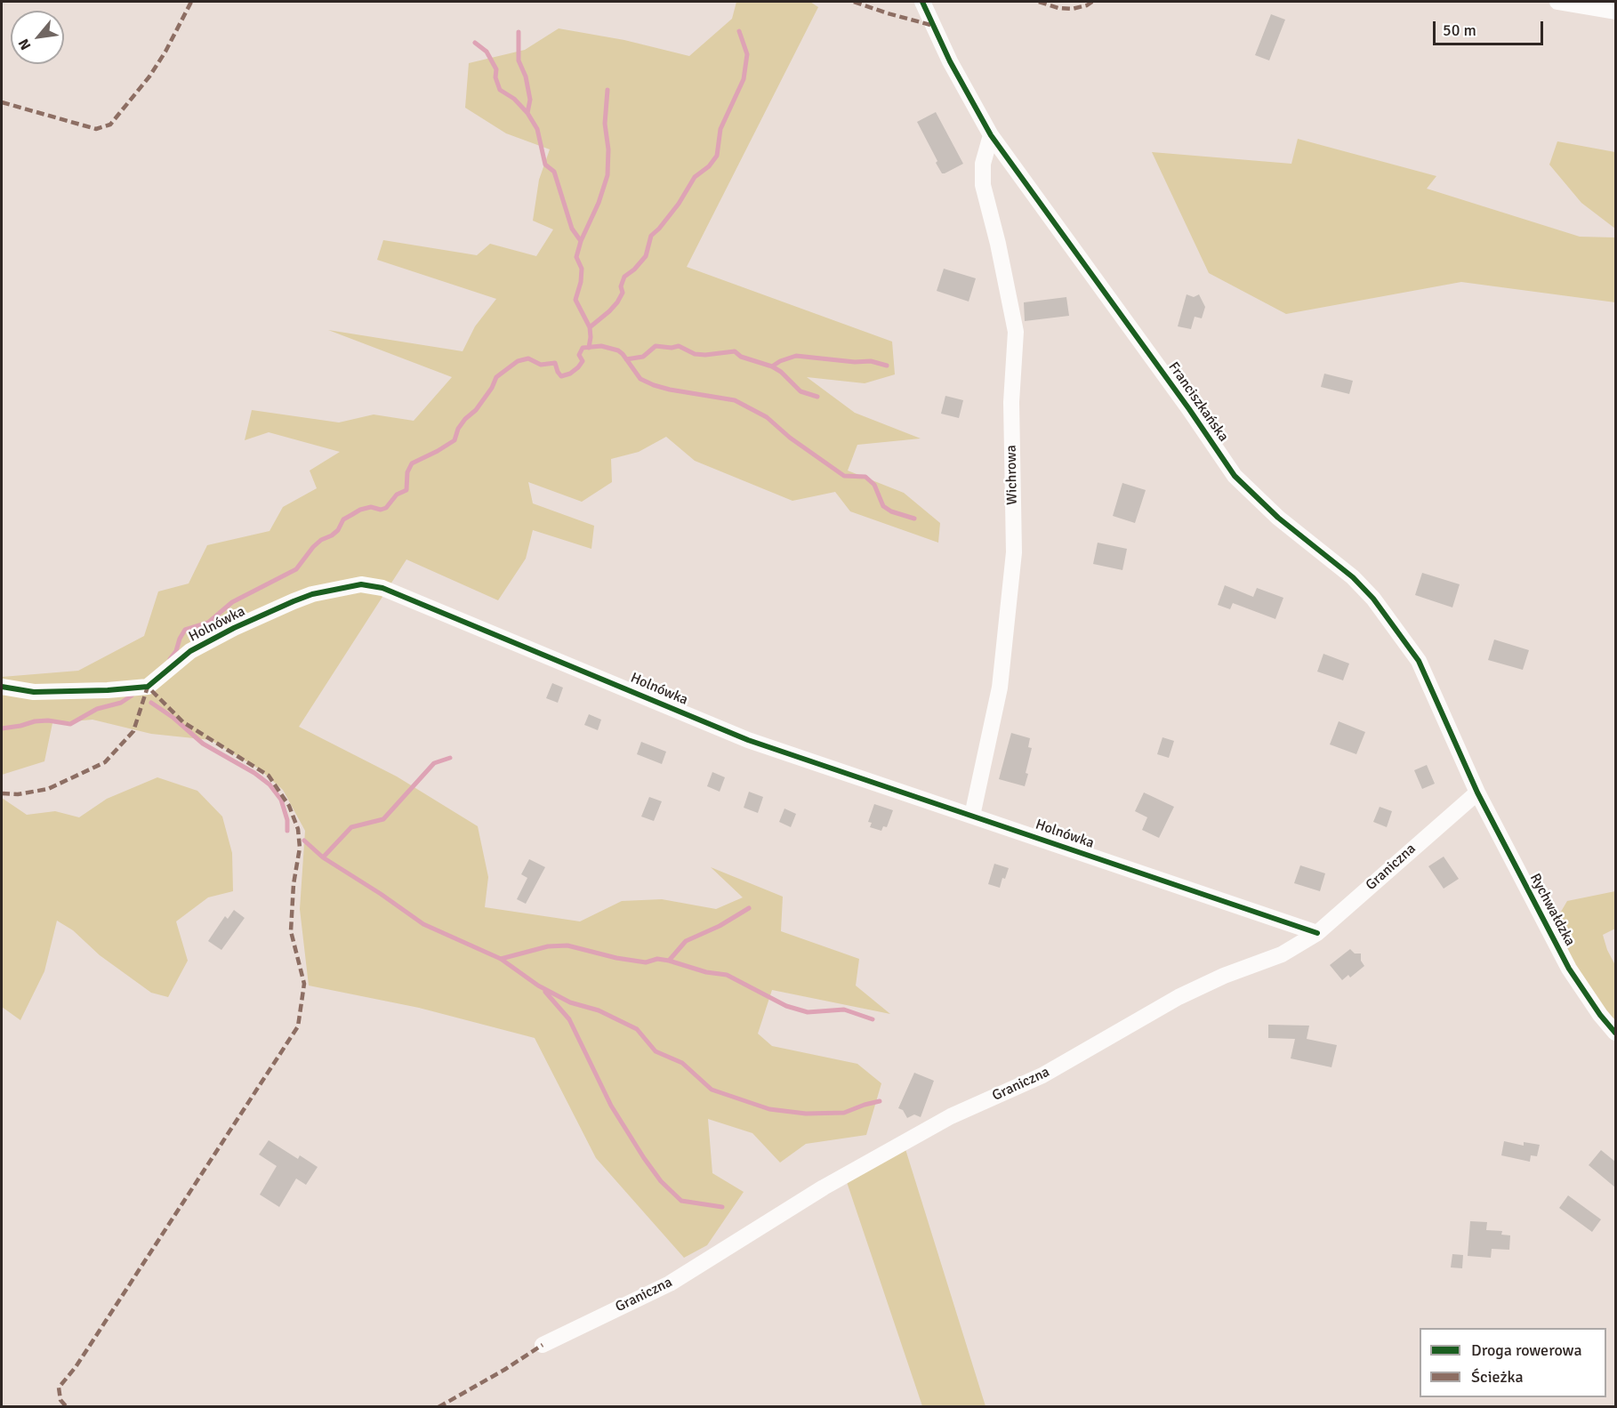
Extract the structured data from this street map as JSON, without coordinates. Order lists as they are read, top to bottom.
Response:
{
  "streets": {
    "street": [
      "Franciszkańska",
      "Wichrowa",
      "Holnówka",
      "Graniczna",
      "Rychwałdzka"
    ]
  },
  "crossings": [
    ["Franciszkańska", "Wichrowa"],
    ["Franciszkańska", "Graniczna"],
    ["Franciszkańska", "Rychwałdzka"],
    ["Wichrowa", "Holnówka"],
    ["Holnówka", "Graniczna"],
    ["Graniczna", "Rychwałdzka"]
  ],
  "legend": ["Droga rowerowa", "Ścieżka"],
  "scale_bar": "50 m",
  "north": "bottom left"
}
